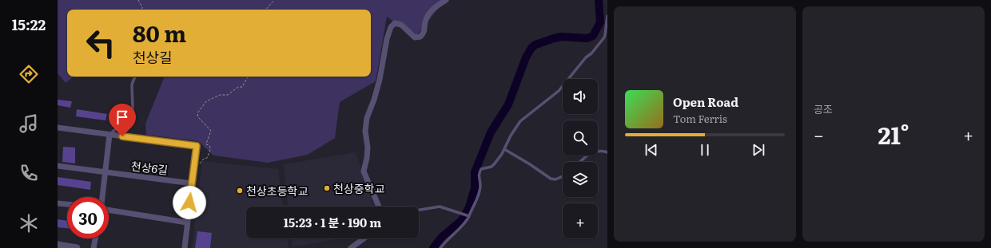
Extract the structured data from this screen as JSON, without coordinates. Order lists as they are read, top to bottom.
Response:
{
  "streets": {
    "street": ["천상6길"]
  },
  "places": ["천상중학교", "천상초등학교"],
  "page": {
    "tabs": "15:22",
    "tile": "공조",
    "turn": ["80 m", "천상길"],
    "map_buttons": "+",
    "song": ["Open Road", "Tom Ferris"],
    "heat": ["−", "21°", "+"],
    "limit": "30",
    "trip": "15:23 · 1 분 · 190 m"
  }
}
